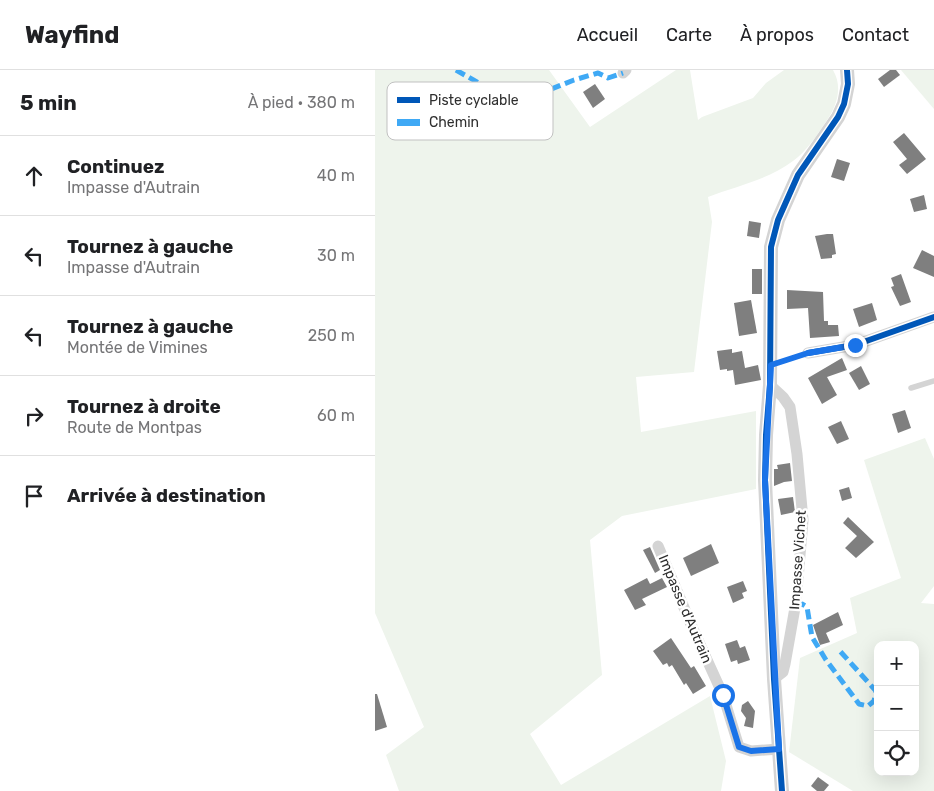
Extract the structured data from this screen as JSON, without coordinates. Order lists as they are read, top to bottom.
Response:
{
  "streets": {
    "street": ["Impasse Vichet", "Impasse d'Autrain"]
  },
  "legend": ["Piste cyclable", "Chemin"],
  "page": {
    "header": "Wayfind",
    "nav": [
      "Accueil",
      "Carte",
      "À propos",
      "Contact"
    ],
    "heading": ["5 min", "À pied · 380 m"],
    "list": [
      ["Continuez", "Impasse d'Autrain", "40 m"],
      ["Tournez à gauche", "Impasse d'Autrain", "30 m"],
      ["Tournez à gauche", "Montée de Vimines", "250 m"],
      ["Tournez à droite", "Route de Montpas", "60 m"],
      "Arrivée à destination"
    ],
    "map_buttons": ["+", "−"]
  }
}
